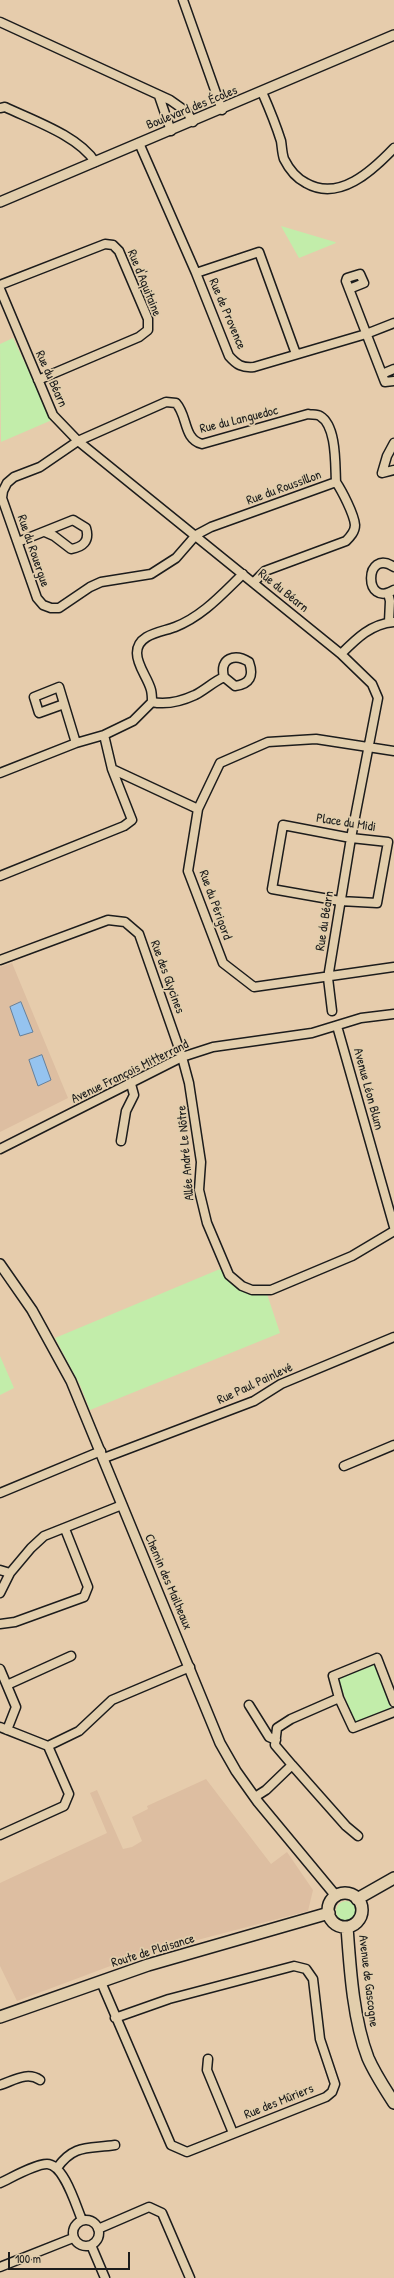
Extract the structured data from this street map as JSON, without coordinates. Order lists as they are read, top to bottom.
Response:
{
  "streets": {
    "main road": ["Route de Plaisance", "Avenue de Gascogne"],
    "street": [
      "Boulevard des Écoles",
      "Rue d'Aquitaine",
      "Rue de Provence",
      "Rue du Béarn",
      "Rue du Languedoc",
      "Rue du Roussillon",
      "Rue du Rouergue",
      "Place du Midi",
      "Rue du Périgord",
      "Rue des Glycines",
      "Avenue François Mitterrand",
      "Avenue Léon Blum",
      "Allée André Le Nôtre",
      "Rue Paul Painlevé",
      "Chemin des Mailheaux",
      "Rue des Mûriers"
    ]
  },
  "crossings": [
    ["Boulevard des Écoles", "Rue de Provence"],
    ["Rue d'Aquitaine", "Rue du Béarn"],
    ["Rue du Béarn", "Rue du Languedoc"],
    ["Rue du Béarn", "Rue du Roussillon"],
    ["Rue du Béarn", "Rue du Rouergue"],
    ["Rue du Béarn", "Place du Midi"],
    ["Rue du Béarn", "Rue du Périgord"],
    ["Rue du Languedoc", "Rue du Roussillon"],
    ["Rue du Languedoc", "Rue du Rouergue"],
    ["Rue du Roussillon", "Rue du Rouergue"],
    ["Rue des Glycines", "Avenue François Mitterrand"],
    ["Rue des Glycines", "Allée André Le Nôtre"],
    ["Avenue François Mitterrand", "Avenue Léon Blum"],
    ["Avenue François Mitterrand", "Allée André Le Nôtre"],
    ["Rue Paul Painlevé", "Chemin des Mailheaux"],
    ["Chemin des Mailheaux", "Route de Plaisance"],
    ["Chemin des Mailheaux", "Avenue de Gascogne"],
    ["Route de Plaisance", "Avenue de Gascogne"],
    ["Route de Plaisance", "Rue des Mûriers"]
  ],
  "scale_bar": "100 m"
}
